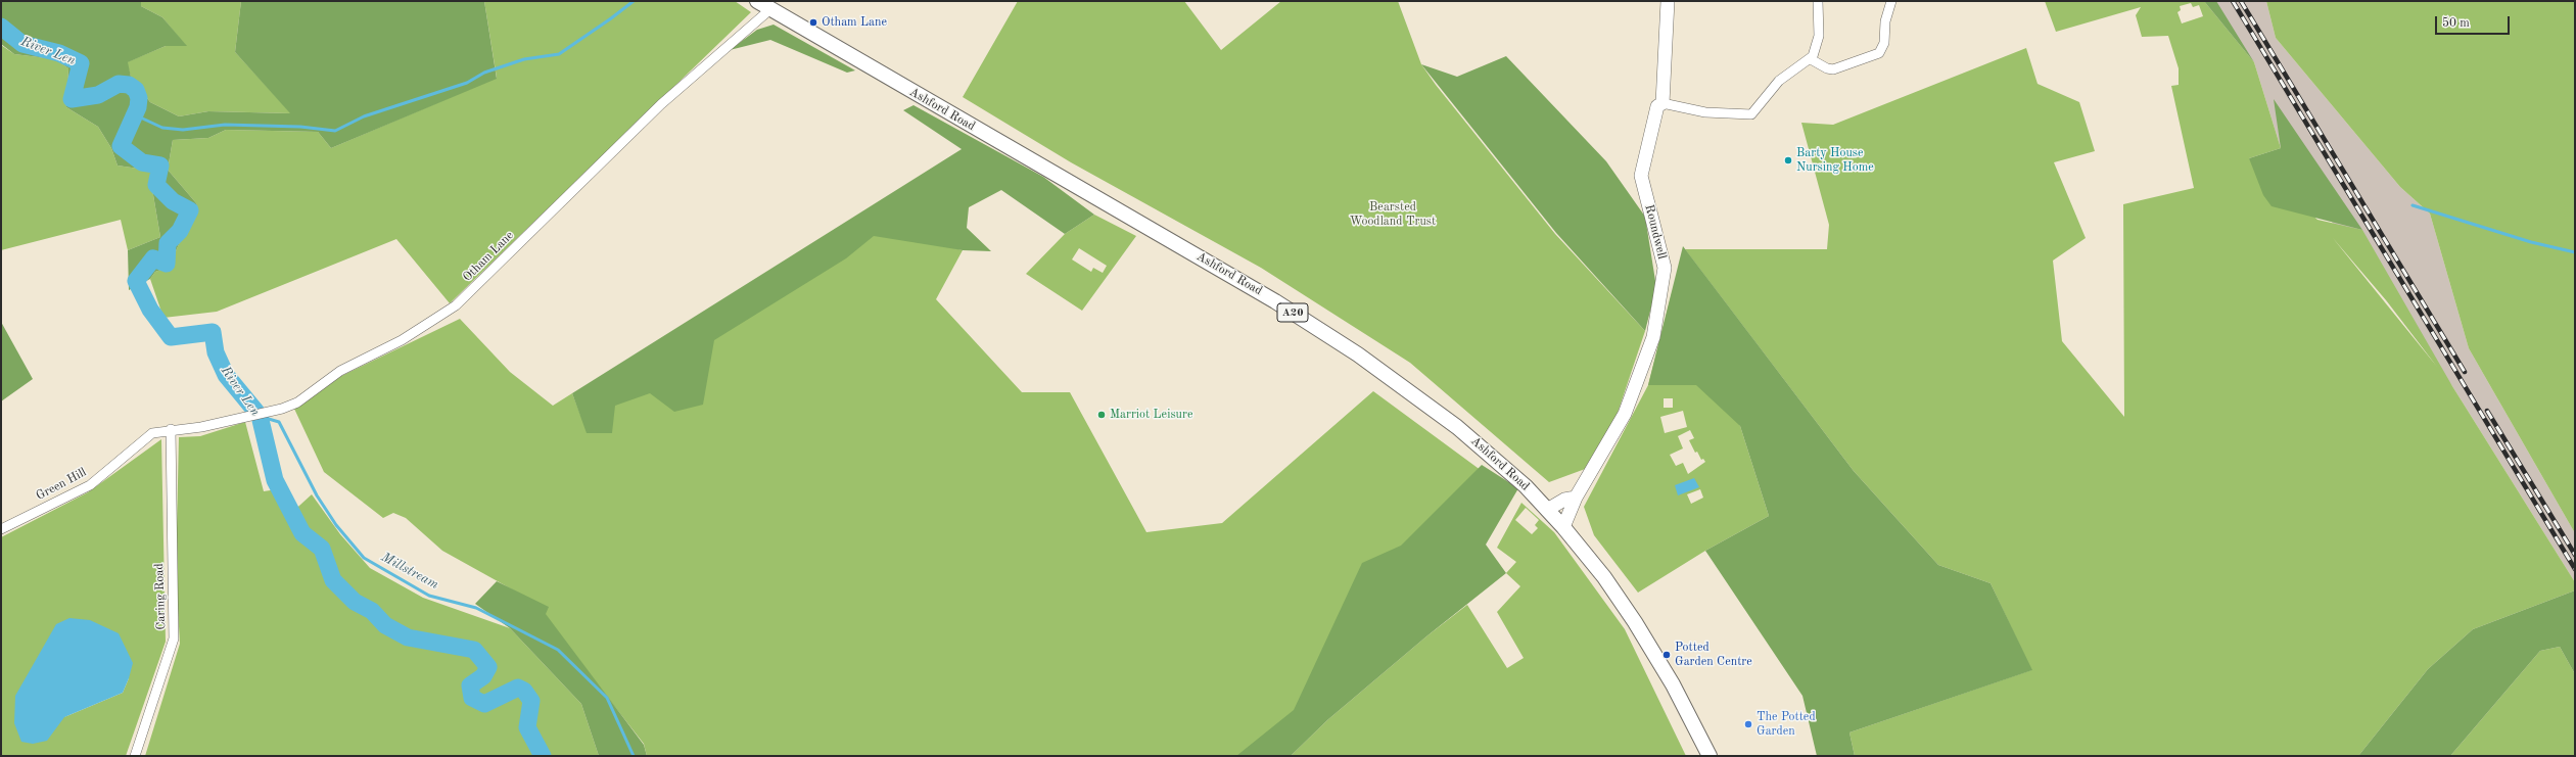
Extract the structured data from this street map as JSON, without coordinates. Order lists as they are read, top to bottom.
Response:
{
  "streets": {
    "main road": ["Ashford Road", "A20"],
    "street": [
      "Roundwell",
      "Otham Lane",
      "Green Hill",
      "Caring Road"
    ]
  },
  "crossings": [
    ["Ashford Road", "Roundwell"],
    ["Ashford Road", "Otham Lane"],
    ["Otham Lane", "Green Hill"],
    ["Otham Lane", "Caring Road"],
    ["Green Hill", "Caring Road"]
  ],
  "water": ["River Len", "Millstream"],
  "parks": ["Bearsted Woodland Trust"],
  "places": [
    "Otham Lane",
    "Barty House Nursing Home",
    "Marriot Leisure",
    "Potted Garden Centre",
    "The Potted Garden"
  ],
  "scale_bar": "50 m"
}
